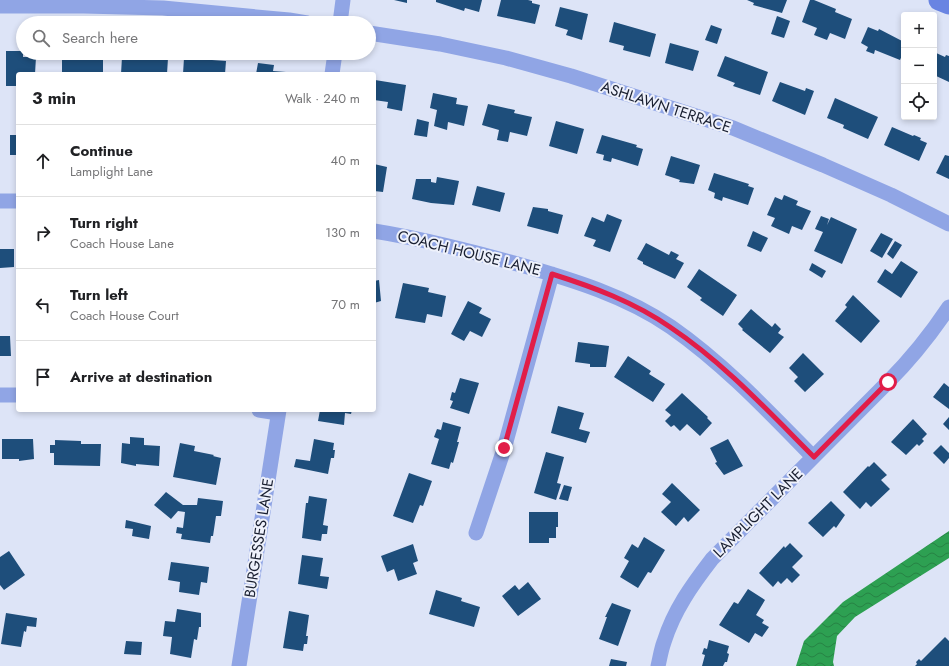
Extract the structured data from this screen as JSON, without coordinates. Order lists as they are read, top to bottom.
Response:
{
  "streets": {
    "street": [
      "ASHLAWN TERRACE",
      "COACH HOUSE LANE",
      "LAMPLIGHT LANE",
      "BURGESSES LANE"
    ]
  },
  "crossings": [
    ["COACH HOUSE LANE", "LAMPLIGHT LANE"]
  ],
  "page": {
    "map_buttons": ["+", "−"],
    "search": "Search here",
    "heading": ["3 min", "Walk · 240 m"],
    "list": [
      ["Continue", "Lamplight Lane", "40 m"],
      ["Turn right", "Coach House Lane", "130 m"],
      ["Turn left", "Coach House Court", "70 m"],
      "Arrive at destination"
    ]
  }
}
